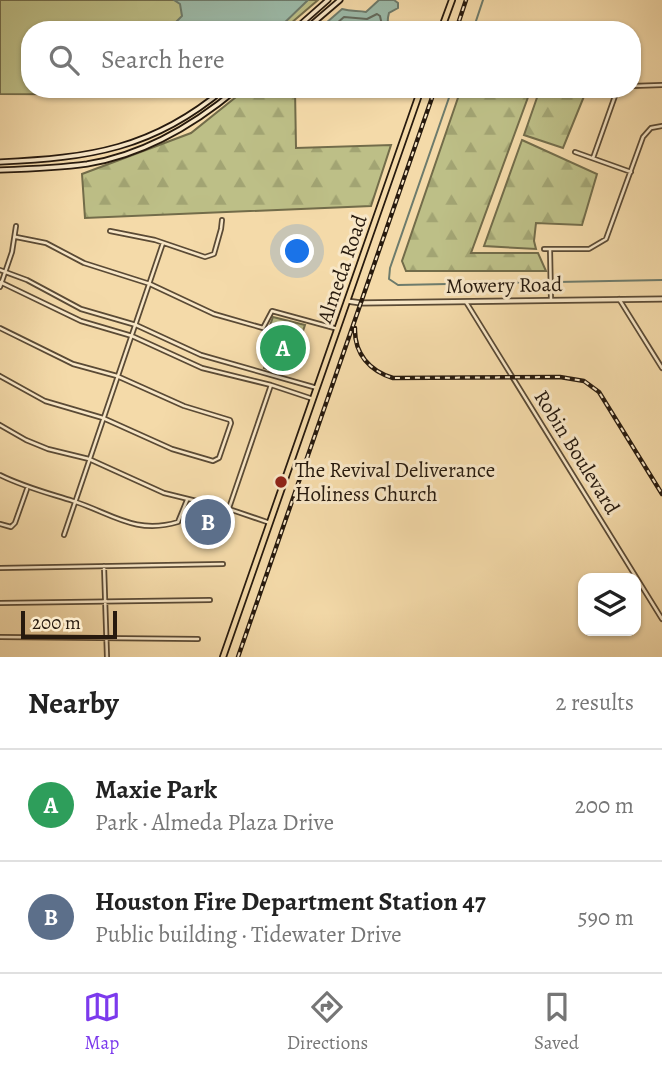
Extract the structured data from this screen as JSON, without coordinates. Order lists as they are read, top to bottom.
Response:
{
  "streets": {
    "main road": ["Almeda Road", "Mowery Road"],
    "street": ["Robin Boulevard"]
  },
  "crossings": [
    ["Almeda Road", "Mowery Road"],
    ["Mowery Road", "Robin Boulevard"]
  ],
  "places": ["The Revival Deliverance Holiness Church"],
  "scale_bar": "200 m",
  "page": {
    "search": "Search here",
    "pins": ["A", "B"],
    "scale": "200 m",
    "heading": ["Nearby", "2 results"],
    "list": [
      {
        "mark": "A",
        "name": "Maxie Park",
        "note": "Park · Almeda Plaza Drive",
        "value": "200 m"
      },
      {
        "mark": "B",
        "name": "Houston Fire Department Station 47",
        "note": "Public building · Tidewater Drive",
        "value": "590 m"
      }
    ],
    "nav": ["Map", "Directions", "Saved"]
  }
}
